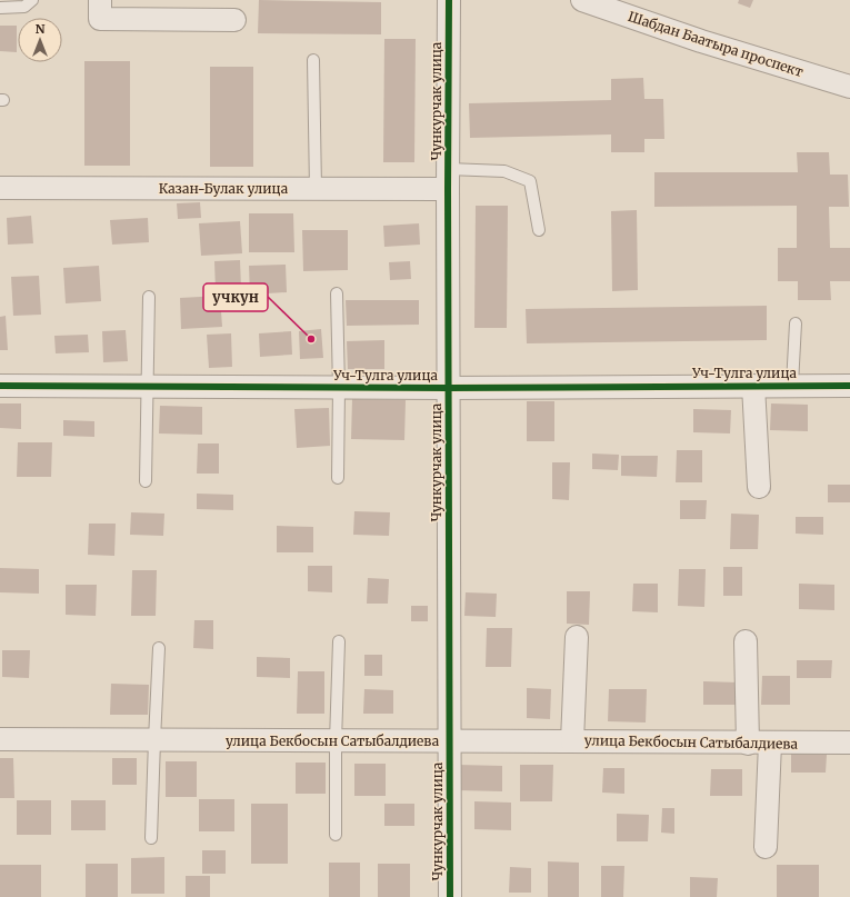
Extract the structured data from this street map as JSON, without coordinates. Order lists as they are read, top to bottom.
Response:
{
  "streets": {
    "street": [
      "Шабдан Баатыра проспект",
      "Чункурчак улица",
      "Казан-Булак улица",
      "Уч-Тулга улица",
      "улица Бекбосын Сатыбалдиева"
    ]
  },
  "crossings": [
    ["Чункурчак улица", "Казан-Булак улица"],
    ["Чункурчак улица", "Уч-Тулга улица"],
    ["Чункурчак улица", "улица Бекбосын Сатыбалдиева"]
  ],
  "places": ["учкун"],
  "north": "top"
}
